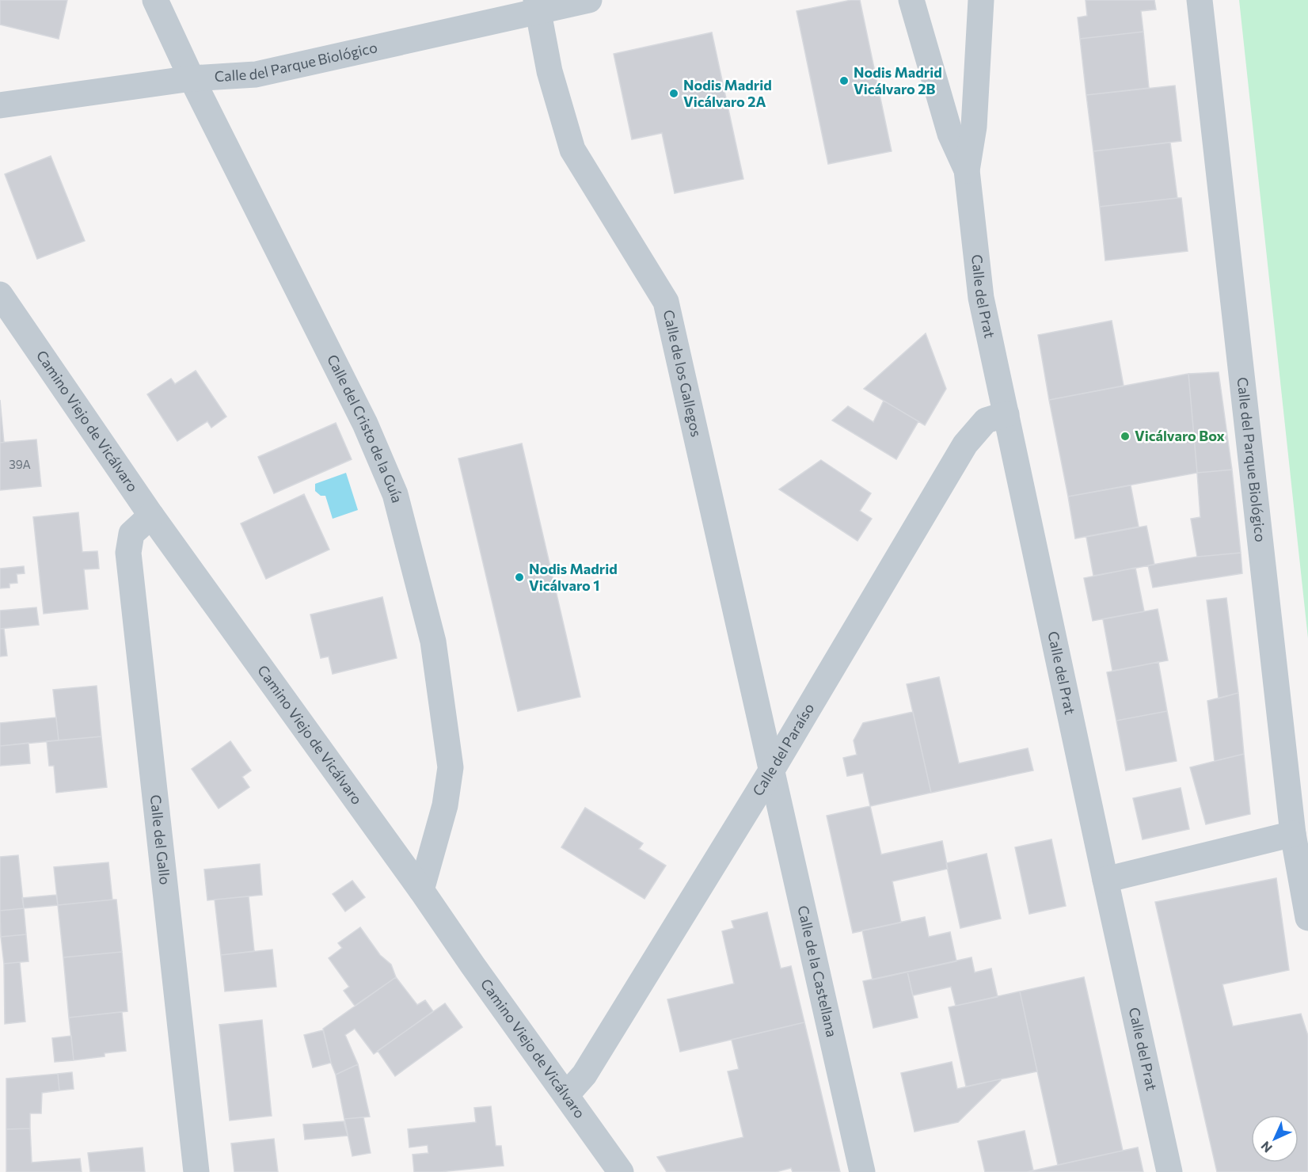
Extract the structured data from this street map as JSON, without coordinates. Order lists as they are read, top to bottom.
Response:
{
  "streets": {
    "street": [
      "Calle del Parque Biológico",
      "Calle del Prat",
      "Calle de los Gallegos",
      "Camino Viejo de Vicálvaro",
      "Calle del Cristo de la Guía",
      "Calle del Paraíso",
      "Calle del Gallo",
      "Calle de la Castellana"
    ]
  },
  "crossings": [
    ["Calle del Parque Biológico", "Calle de los Gallegos"],
    ["Calle del Parque Biológico", "Calle del Cristo de la Guía"],
    ["Calle del Prat", "Calle del Paraíso"],
    ["Calle de los Gallegos", "Calle del Paraíso"],
    ["Calle de los Gallegos", "Calle de la Castellana"],
    ["Camino Viejo de Vicálvaro", "Calle del Cristo de la Guía"],
    ["Camino Viejo de Vicálvaro", "Calle del Paraíso"],
    ["Camino Viejo de Vicálvaro", "Calle del Gallo"],
    ["Calle del Paraíso", "Calle de la Castellana"]
  ],
  "places": [
    "Nodis Madrid Vicálvaro 2B",
    "Nodis Madrid Vicálvaro 2A",
    "Vicálvaro Box",
    "Nodis Madrid Vicálvaro 1"
  ],
  "house_numbers": ["39A"],
  "north": "bottom left"
}
